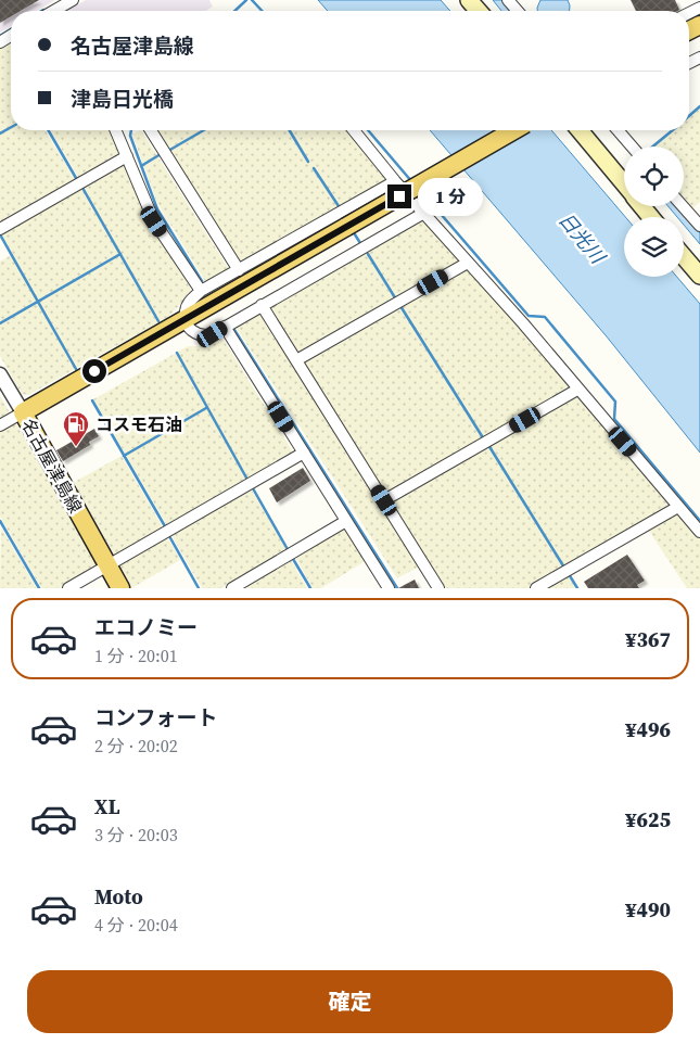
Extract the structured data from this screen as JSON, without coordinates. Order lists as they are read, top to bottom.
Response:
{
  "streets": {
    "main road": ["名古屋津島線"]
  },
  "water": ["日光川"],
  "places": {
    "fuel station": ["コスモ石油"]
  },
  "page": {
    "banner": ["名古屋津島線", "津島日光橋"],
    "bubble": "1 分",
    "list": [
      {
        "name": "エコノミー",
        "note": "1 分 · 20:01",
        "value": "¥367"
      },
      {
        "name": "コンフォート",
        "note": "2 分 · 20:02",
        "value": "¥496"
      },
      {
        "name": "XL",
        "note": "3 分 · 20:03",
        "value": "¥625"
      },
      {
        "name": "Moto",
        "note": "4 分 · 20:04",
        "value": "¥490"
      }
    ],
    "buttons": "確定"
  }
}
